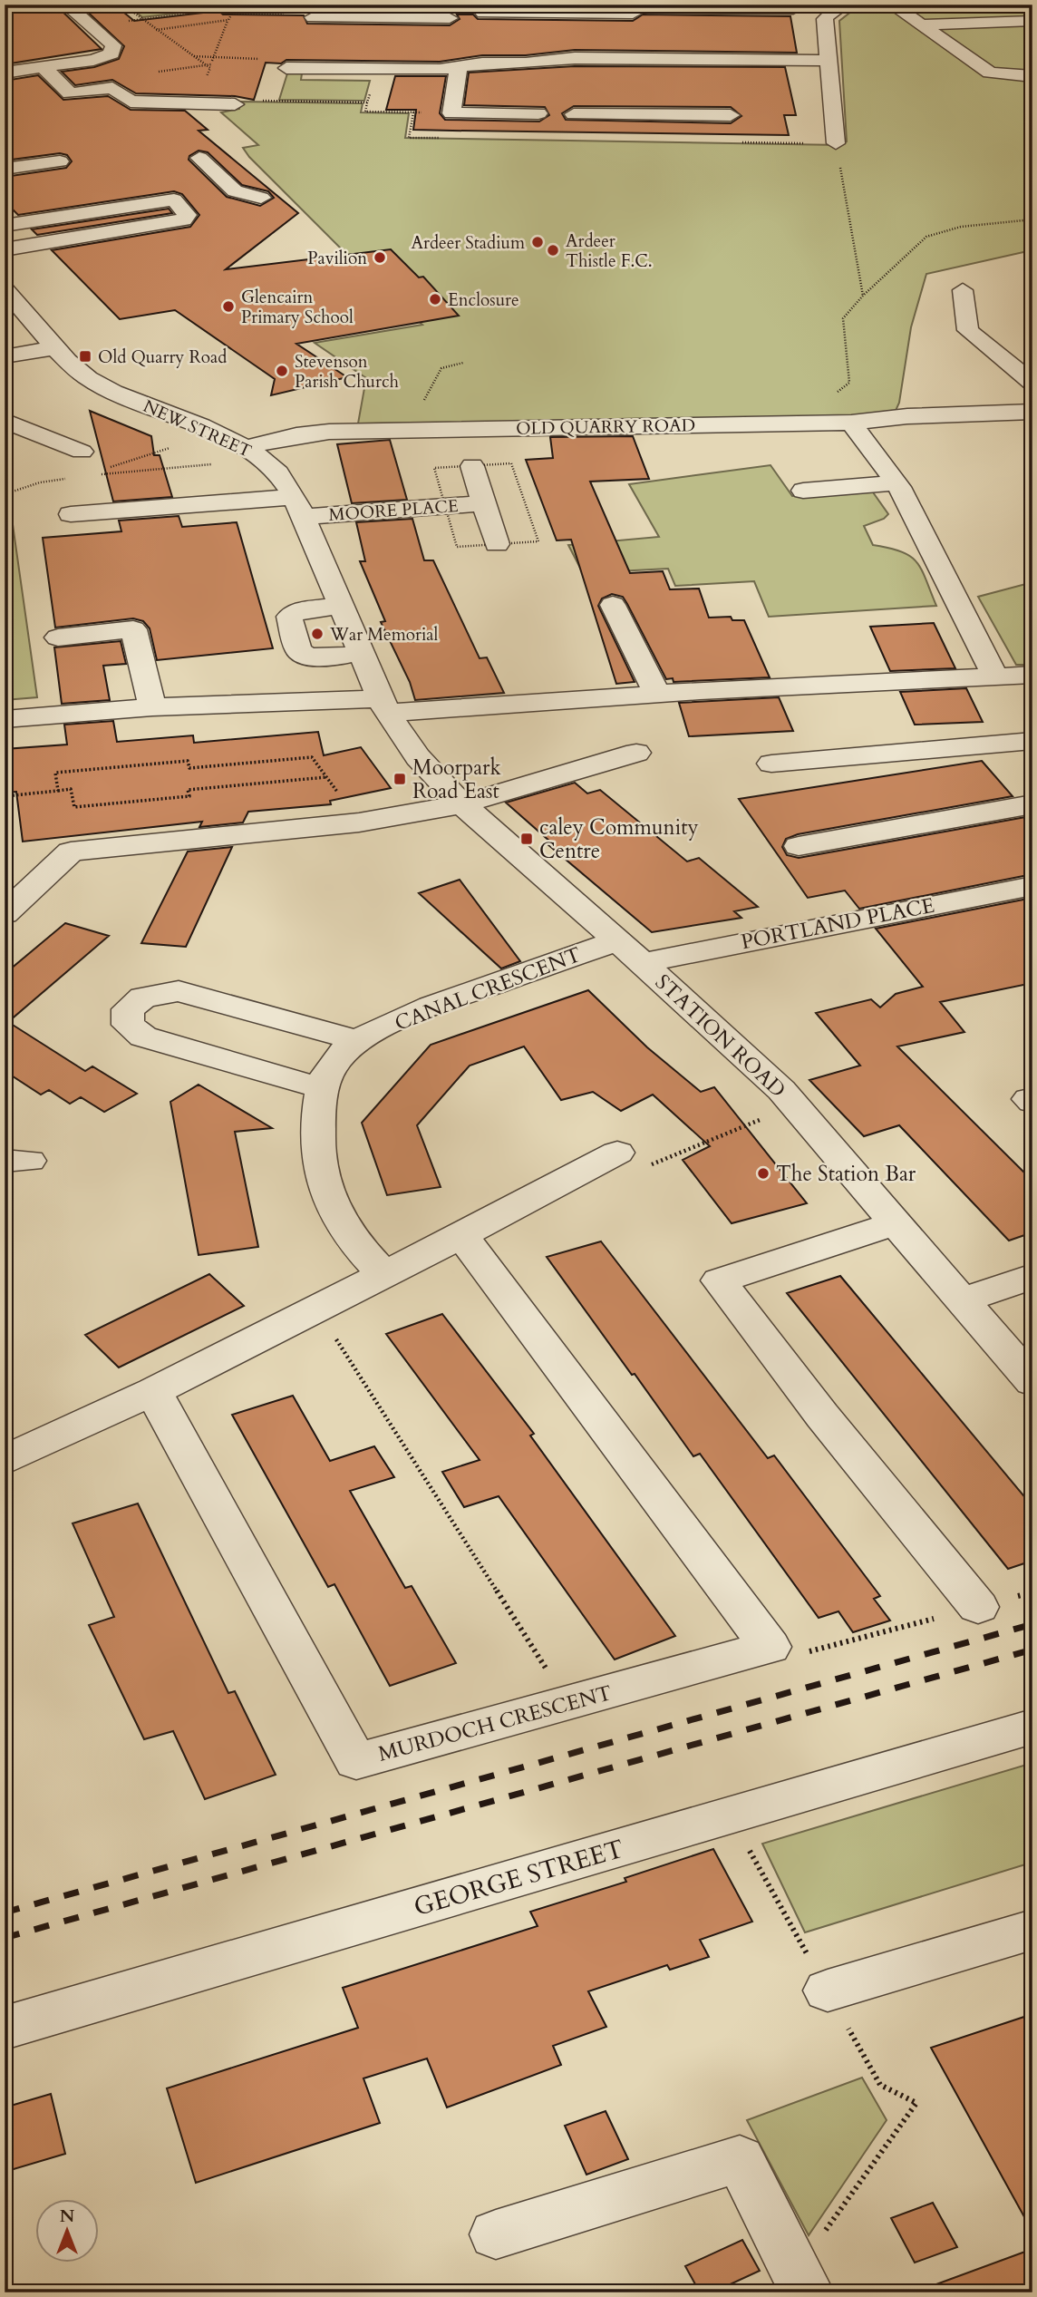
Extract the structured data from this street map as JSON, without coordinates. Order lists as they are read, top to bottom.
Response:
{
  "streets": {
    "street": [
      "OLD QUARRY ROAD",
      "NEW STREET",
      "MOORE PLACE",
      "PORTLAND PLACE",
      "CANAL CRESCENT",
      "STATION ROAD",
      "MURDOCH CRESCENT",
      "GEORGE STREET"
    ]
  },
  "crossings": [
    ["OLD QUARRY ROAD", "NEW STREET"],
    ["NEW STREET", "MOORE PLACE"],
    ["NEW STREET", "STATION ROAD"],
    ["PORTLAND PLACE", "STATION ROAD"],
    ["CANAL CRESCENT", "STATION ROAD"]
  ],
  "places": {
    "other": [
      "Ardeer Stadium",
      "Ardeer Thistle F.C.",
      "Pavilion",
      "Enclosure",
      "Glencairn Primary School",
      "Stevenson Parish Church",
      "War Memorial",
      "The Station Bar"
    ],
    "transit": ["Old Quarry Road", "Moorpark Road East", "caley Community Centre"]
  },
  "north": "top"
}
